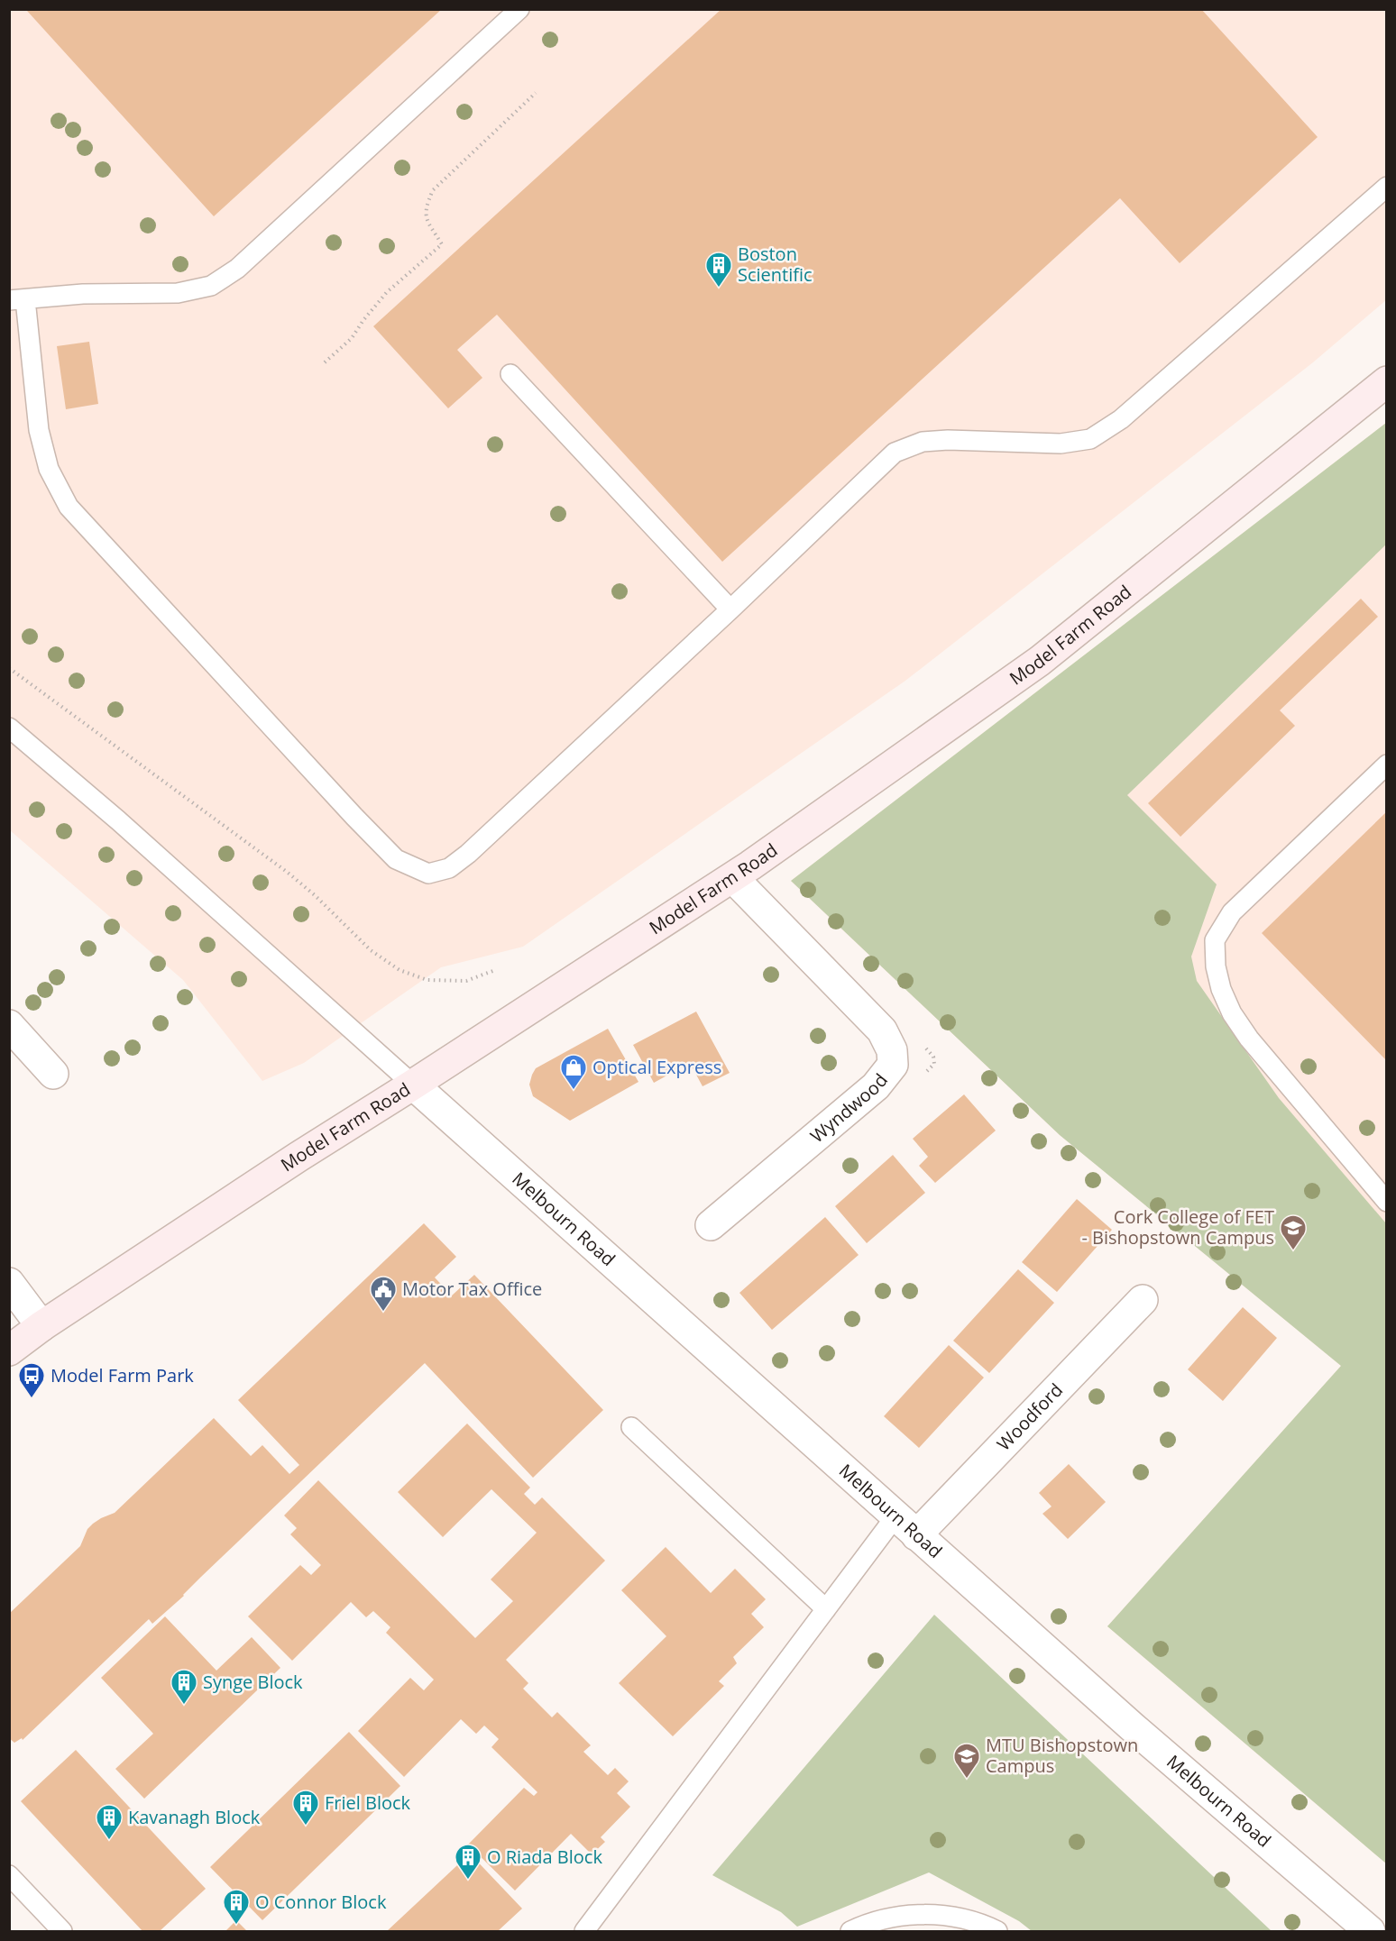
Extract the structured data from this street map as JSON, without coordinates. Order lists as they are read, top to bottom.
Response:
{
  "streets": {
    "main road": ["Model Farm Road"],
    "street": ["Wyndwood", "Melbourn Road", "Woodford"]
  },
  "crossings": [
    ["Model Farm Road", "Wyndwood"],
    ["Model Farm Road", "Melbourn Road"],
    ["Melbourn Road", "Woodford"]
  ],
  "places": {
    "building": [
      "Boston Scientific",
      "Synge Block",
      "Friel Block",
      "Kavanagh Block",
      "O Riada Block",
      "O Connor Block"
    ],
    "shop": ["Optical Express"],
    "school or university": ["Cork College of FET - Bishopstown Campus", "MTU Bishopstown Campus"],
    "public building": ["Motor Tax Office"],
    "bus stop": ["Model Farm Park"]
  }
}
